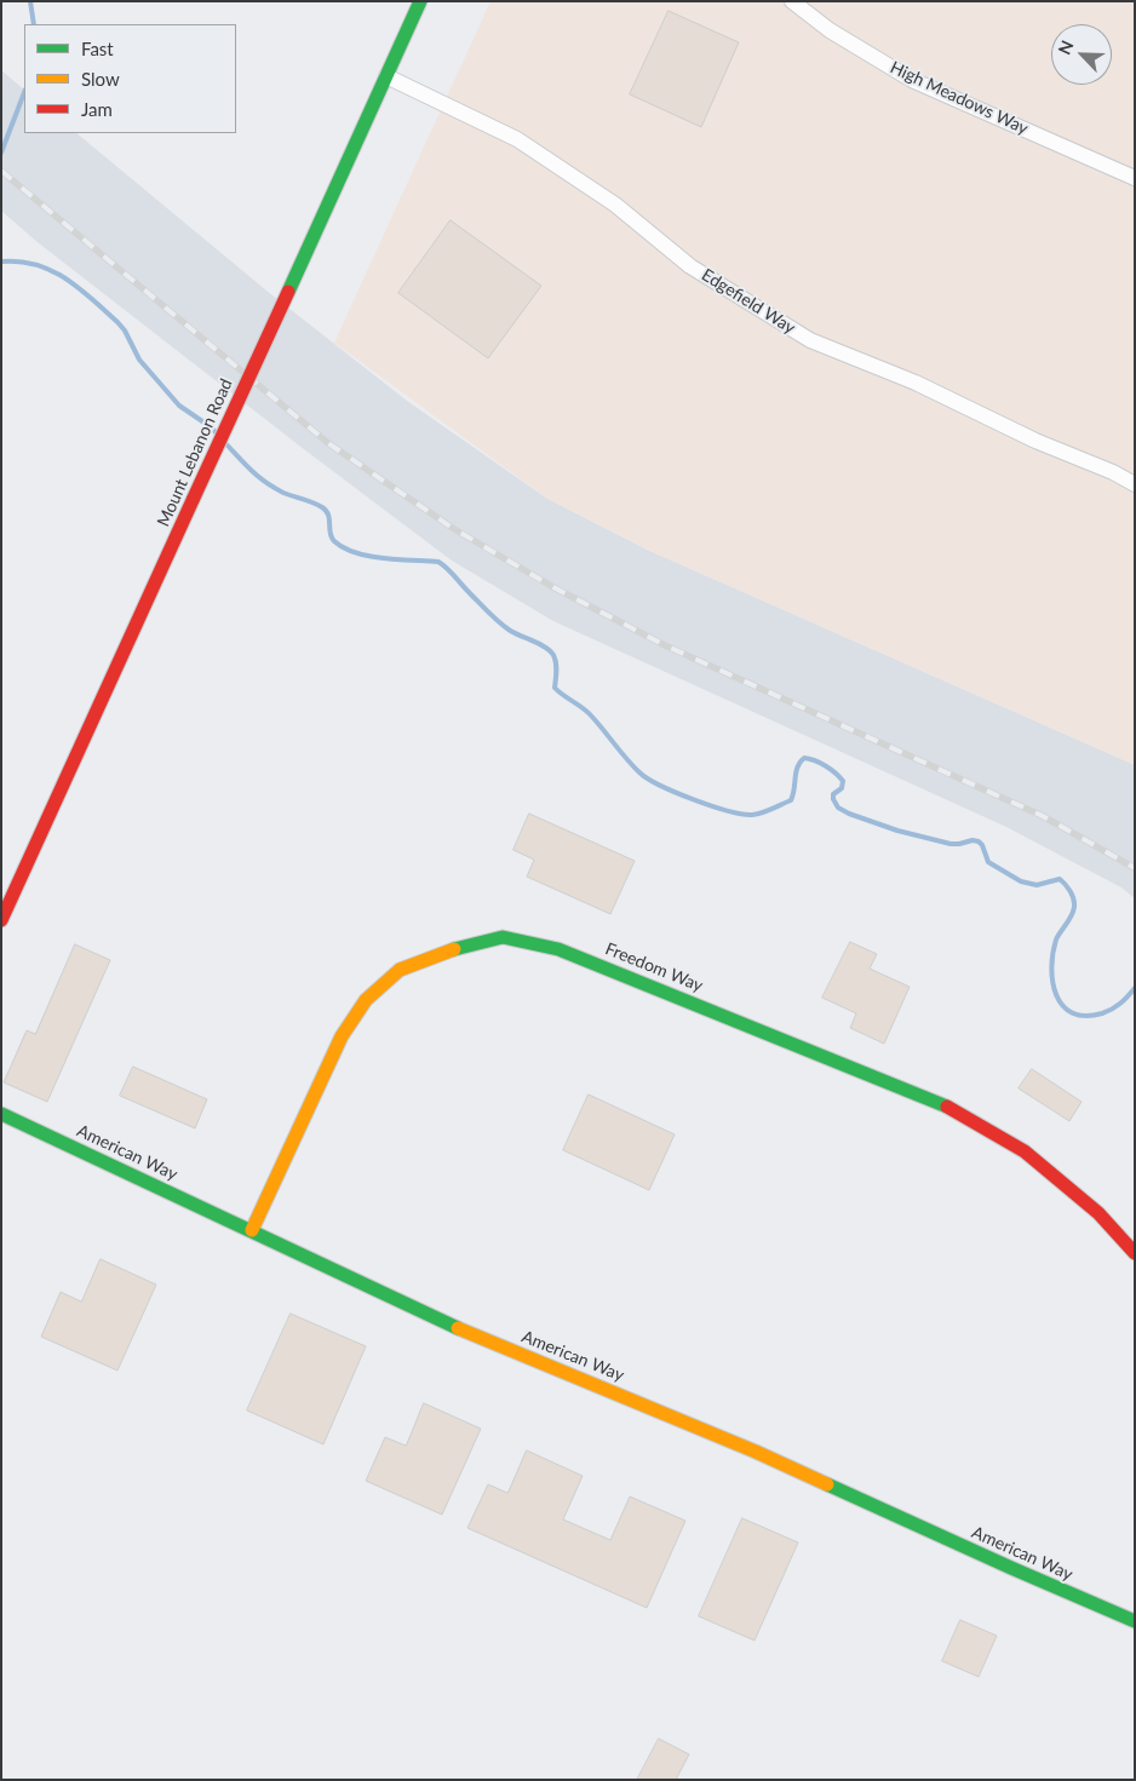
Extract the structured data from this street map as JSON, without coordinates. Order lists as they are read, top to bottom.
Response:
{
  "streets": {
    "street": [
      "High Meadows Way",
      "Edgefield Way",
      "Mount Lebanon Road",
      "Freedom Way",
      "American Way"
    ]
  },
  "crossings": [
    ["Edgefield Way", "Mount Lebanon Road"],
    ["Freedom Way", "American Way"]
  ],
  "legend": ["Fast", "Slow", "Jam"],
  "north": "top left"
}
